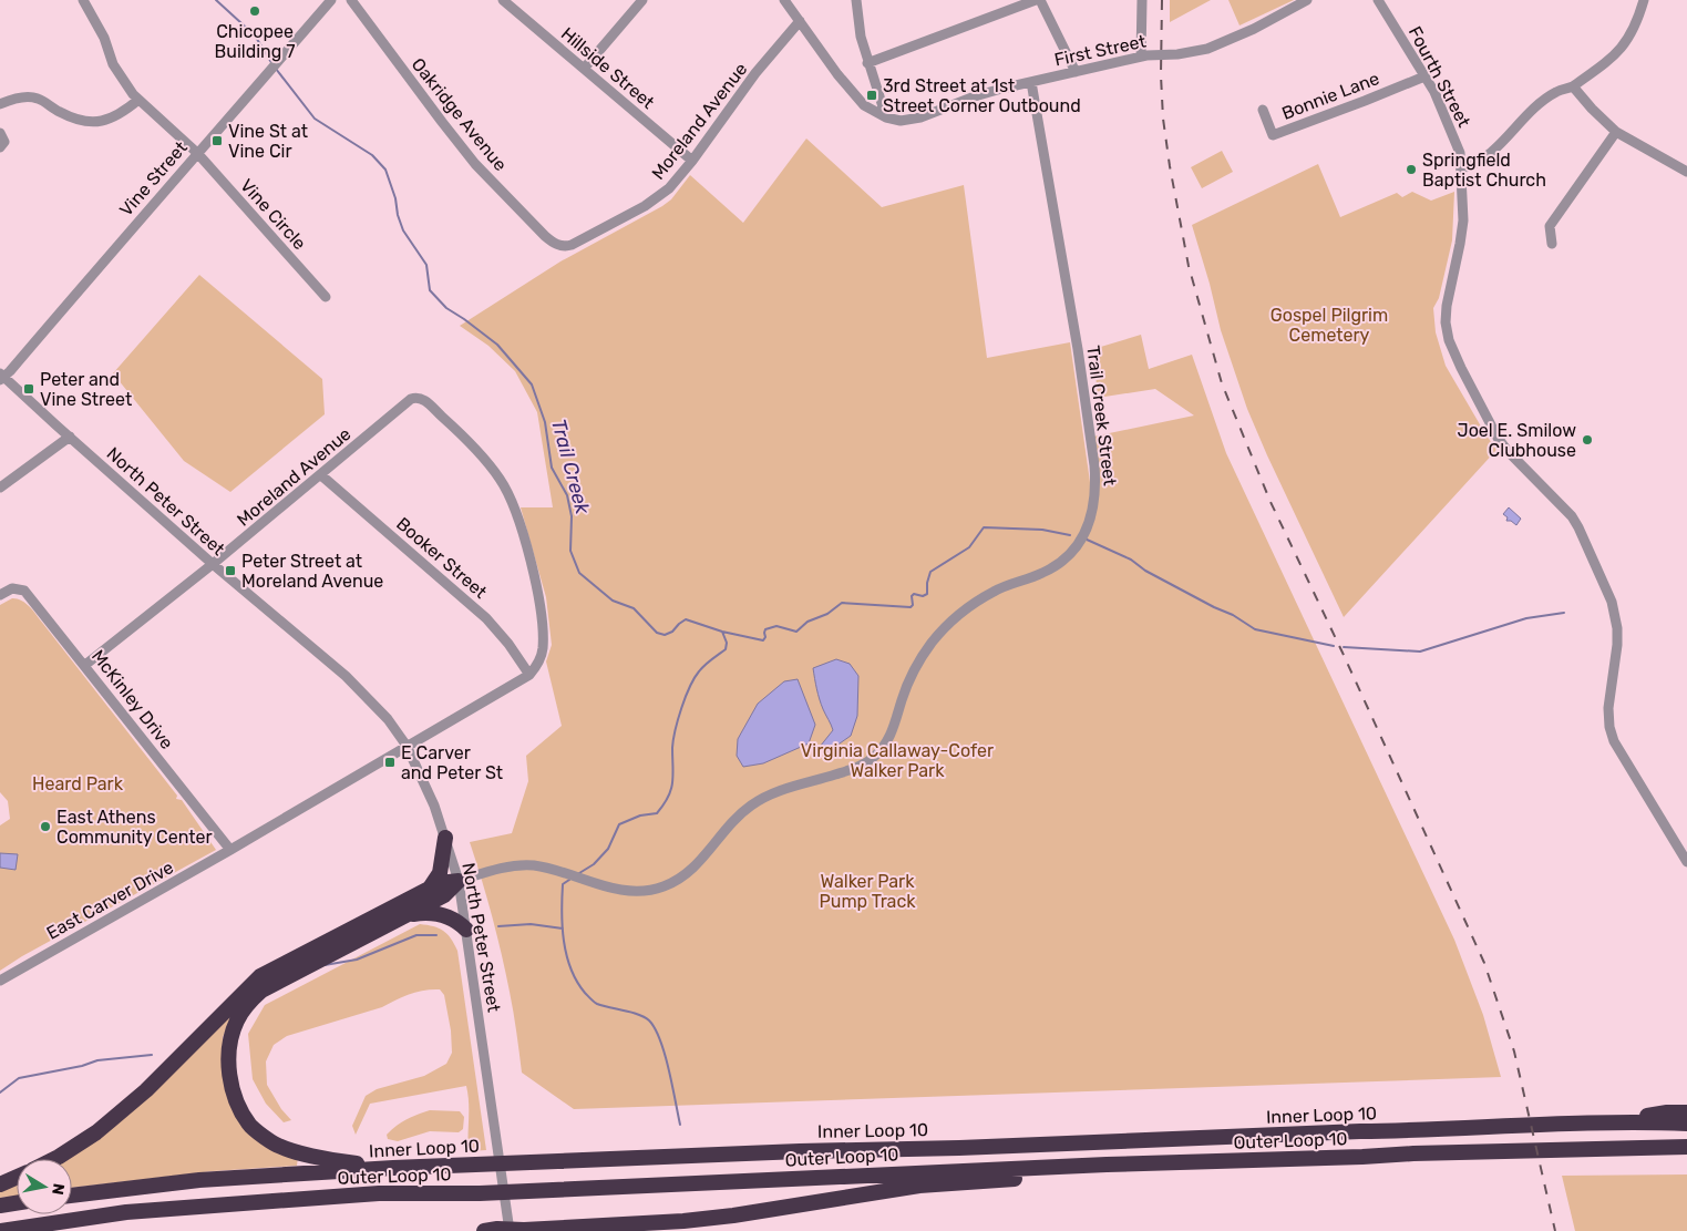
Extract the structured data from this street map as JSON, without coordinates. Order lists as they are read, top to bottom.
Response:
{
  "streets": {
    "highway": ["Inner Loop 10", "Outer Loop 10"],
    "street": [
      "First Street",
      "Hillside Street",
      "Fourth Street",
      "Bonnie Lane",
      "Oakridge Avenue",
      "Moreland Avenue",
      "Vine Street",
      "Vine Circle",
      "Trail Creek Street",
      "North Peter Street",
      "Booker Street",
      "McKinley Drive",
      "East Carver Drive"
    ]
  },
  "crossings": [
    ["First Street", "Moreland Avenue"],
    ["First Street", "Trail Creek Street"],
    ["Hillside Street", "Moreland Avenue"],
    ["Fourth Street", "Bonnie Lane"],
    ["Oakridge Avenue", "Moreland Avenue"],
    ["Moreland Avenue", "North Peter Street"],
    ["Moreland Avenue", "Booker Street"],
    ["Moreland Avenue", "McKinley Drive"],
    ["Moreland Avenue", "East Carver Drive"],
    ["Vine Street", "Vine Circle"],
    ["Vine Street", "North Peter Street"],
    ["Trail Creek Street", "North Peter Street"],
    ["North Peter Street", "East Carver Drive"],
    ["Booker Street", "East Carver Drive"],
    ["McKinley Drive", "East Carver Drive"]
  ],
  "water": ["Trail Creek"],
  "parks": [
    "Gospel Pilgrim Cemetery",
    "Virginia Callaway-Cofer Walker Park",
    "Heard Park",
    "Walker Park Pump Track"
  ],
  "places": {
    "other": [
      "Chicopee Building 7",
      "Springfield Baptist Church",
      "Joel E. Smilow Clubhouse",
      "East Athens Community Center"
    ],
    "transit": [
      "3rd Street at 1st Street Corner Outbound",
      "Vine St at Vine Cir",
      "Peter and Vine Street",
      "Peter Street at Moreland Avenue",
      "E Carver and Peter St"
    ]
  },
  "north": "right"
}
